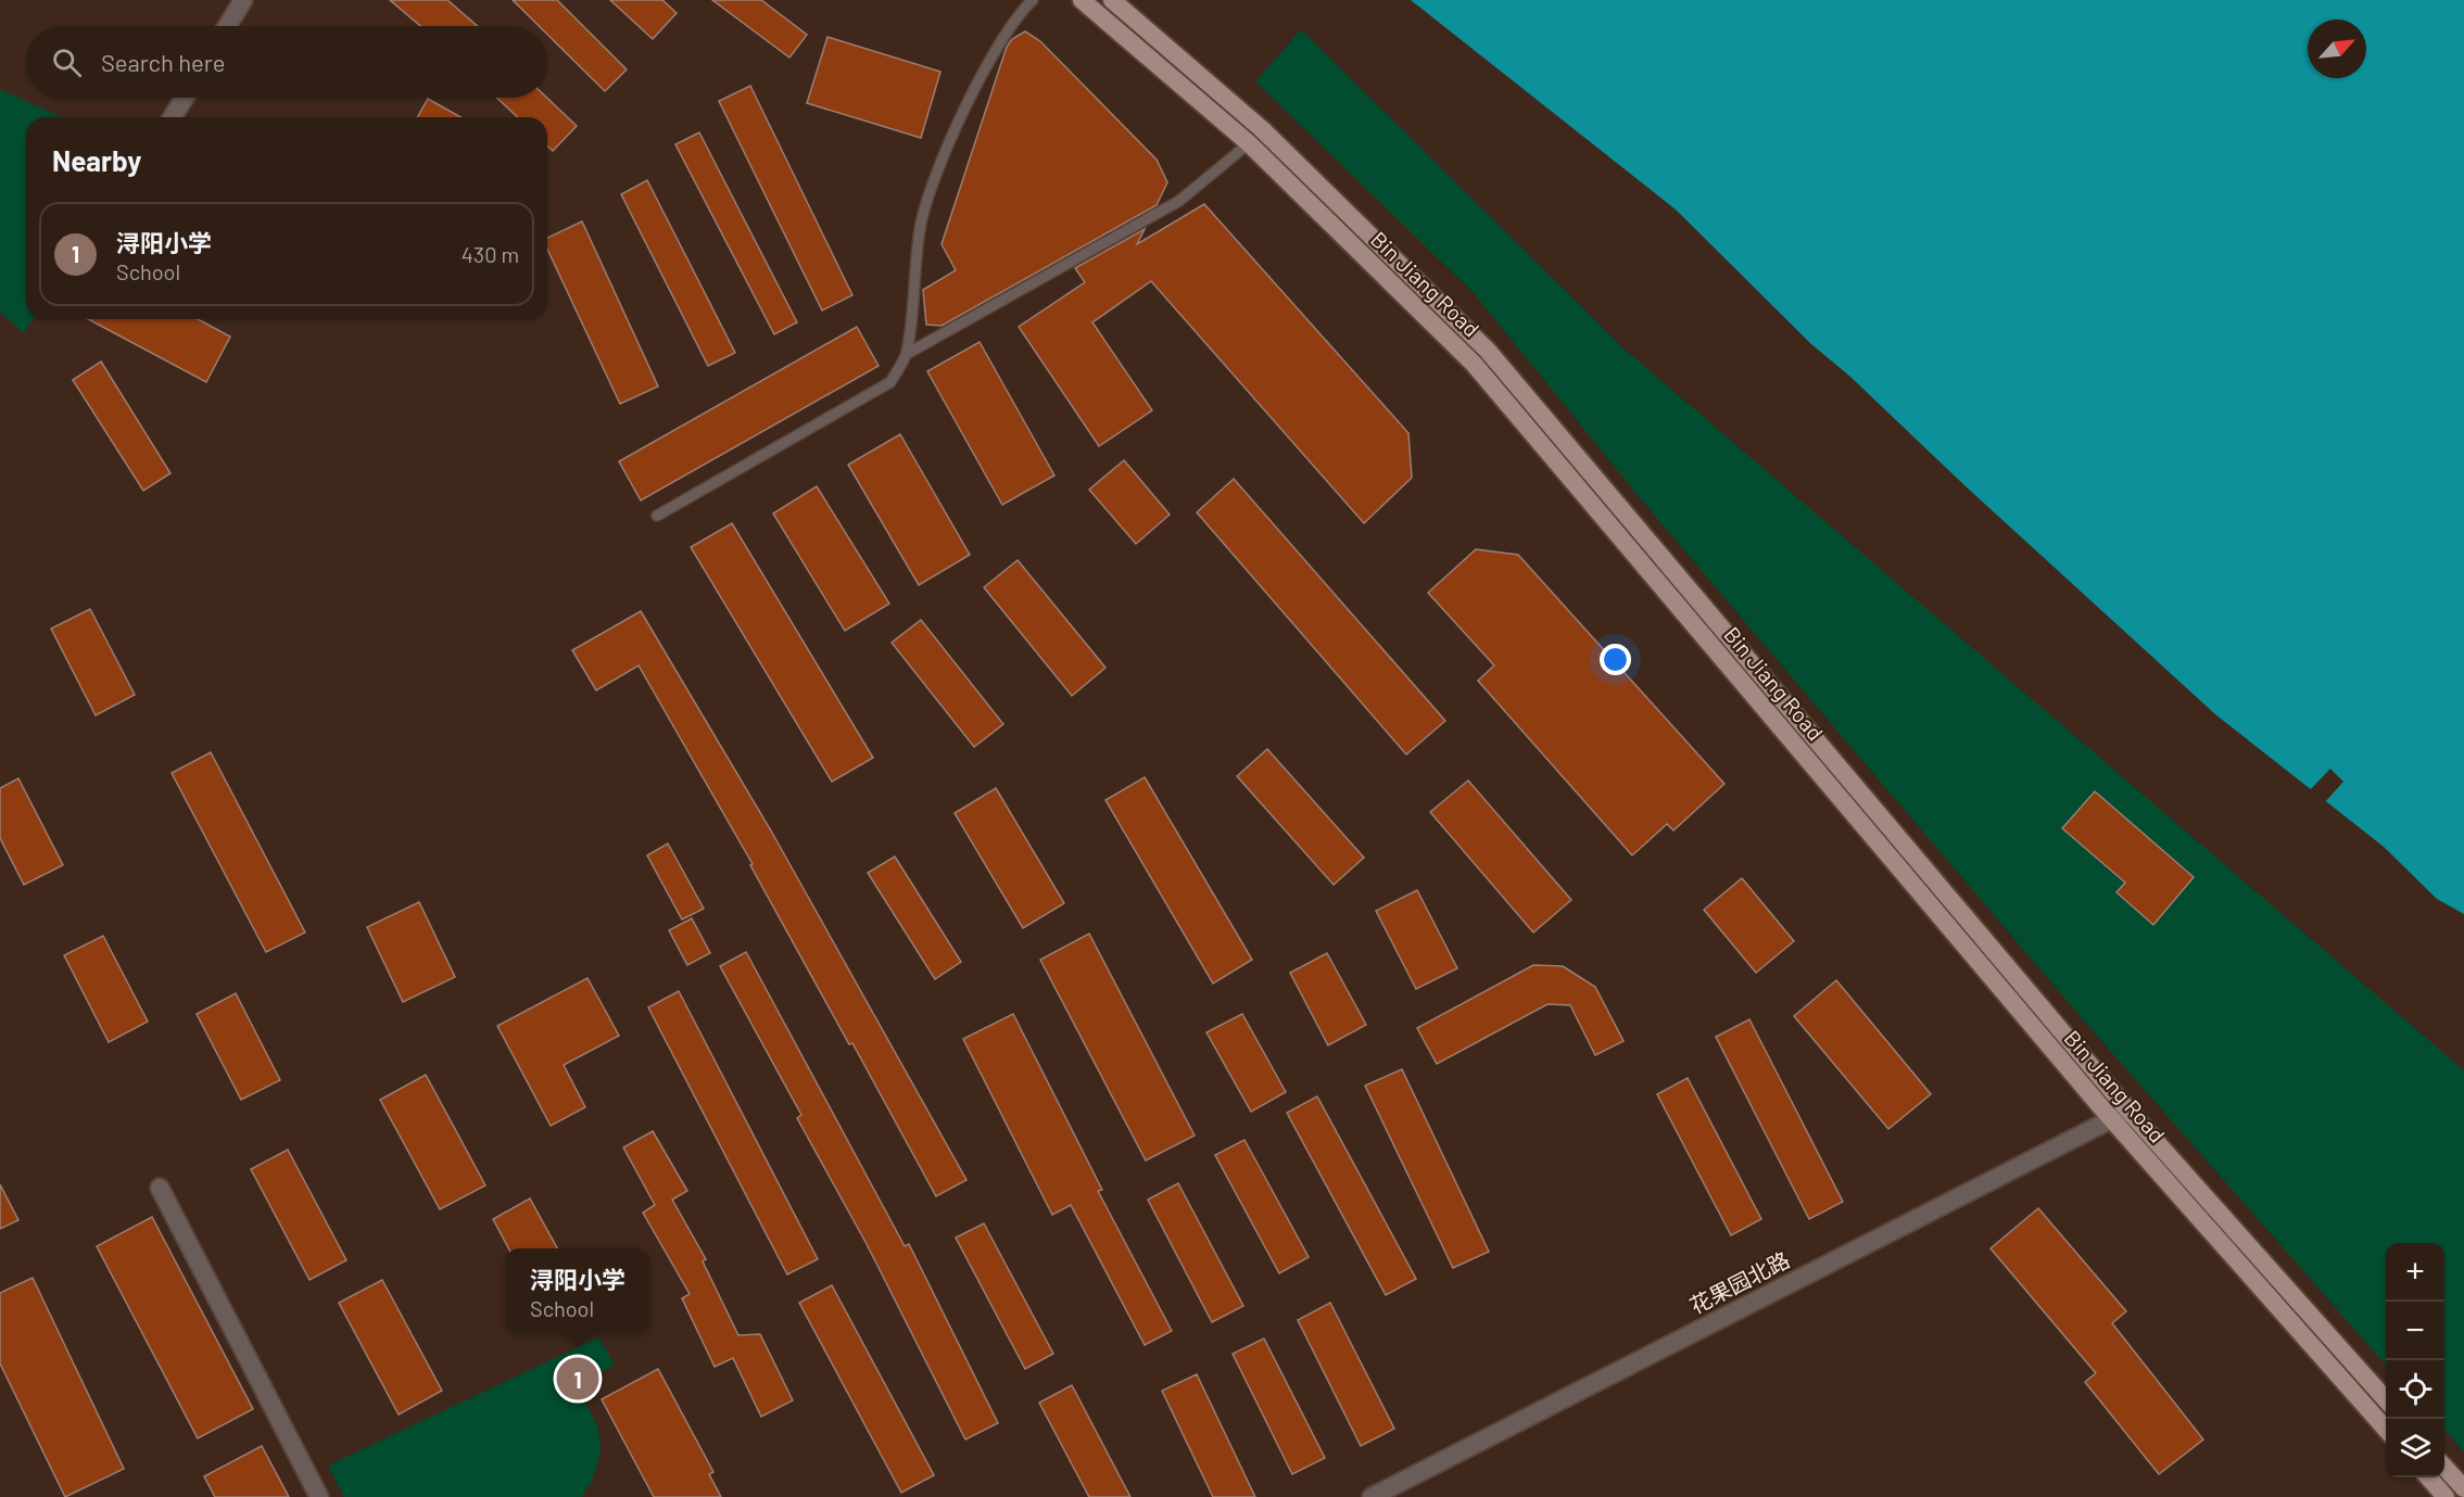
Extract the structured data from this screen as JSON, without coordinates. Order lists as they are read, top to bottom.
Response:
{
  "streets": {
    "main road": ["Bin Jiang Road"],
    "street": ["花果园北路"]
  },
  "crossings": [
    ["Bin Jiang Road", "花果园北路"]
  ],
  "north": "top right",
  "page": {
    "search": "Search here",
    "heading": "Nearby",
    "list": [
      {
        "mark": "1",
        "name": "浔阳小学",
        "note": "School",
        "value": "430 m"
      }
    ],
    "map_buttons": ["+", "−"],
    "popup": ["浔阳小学", "School"],
    "pins": "1"
  }
}
